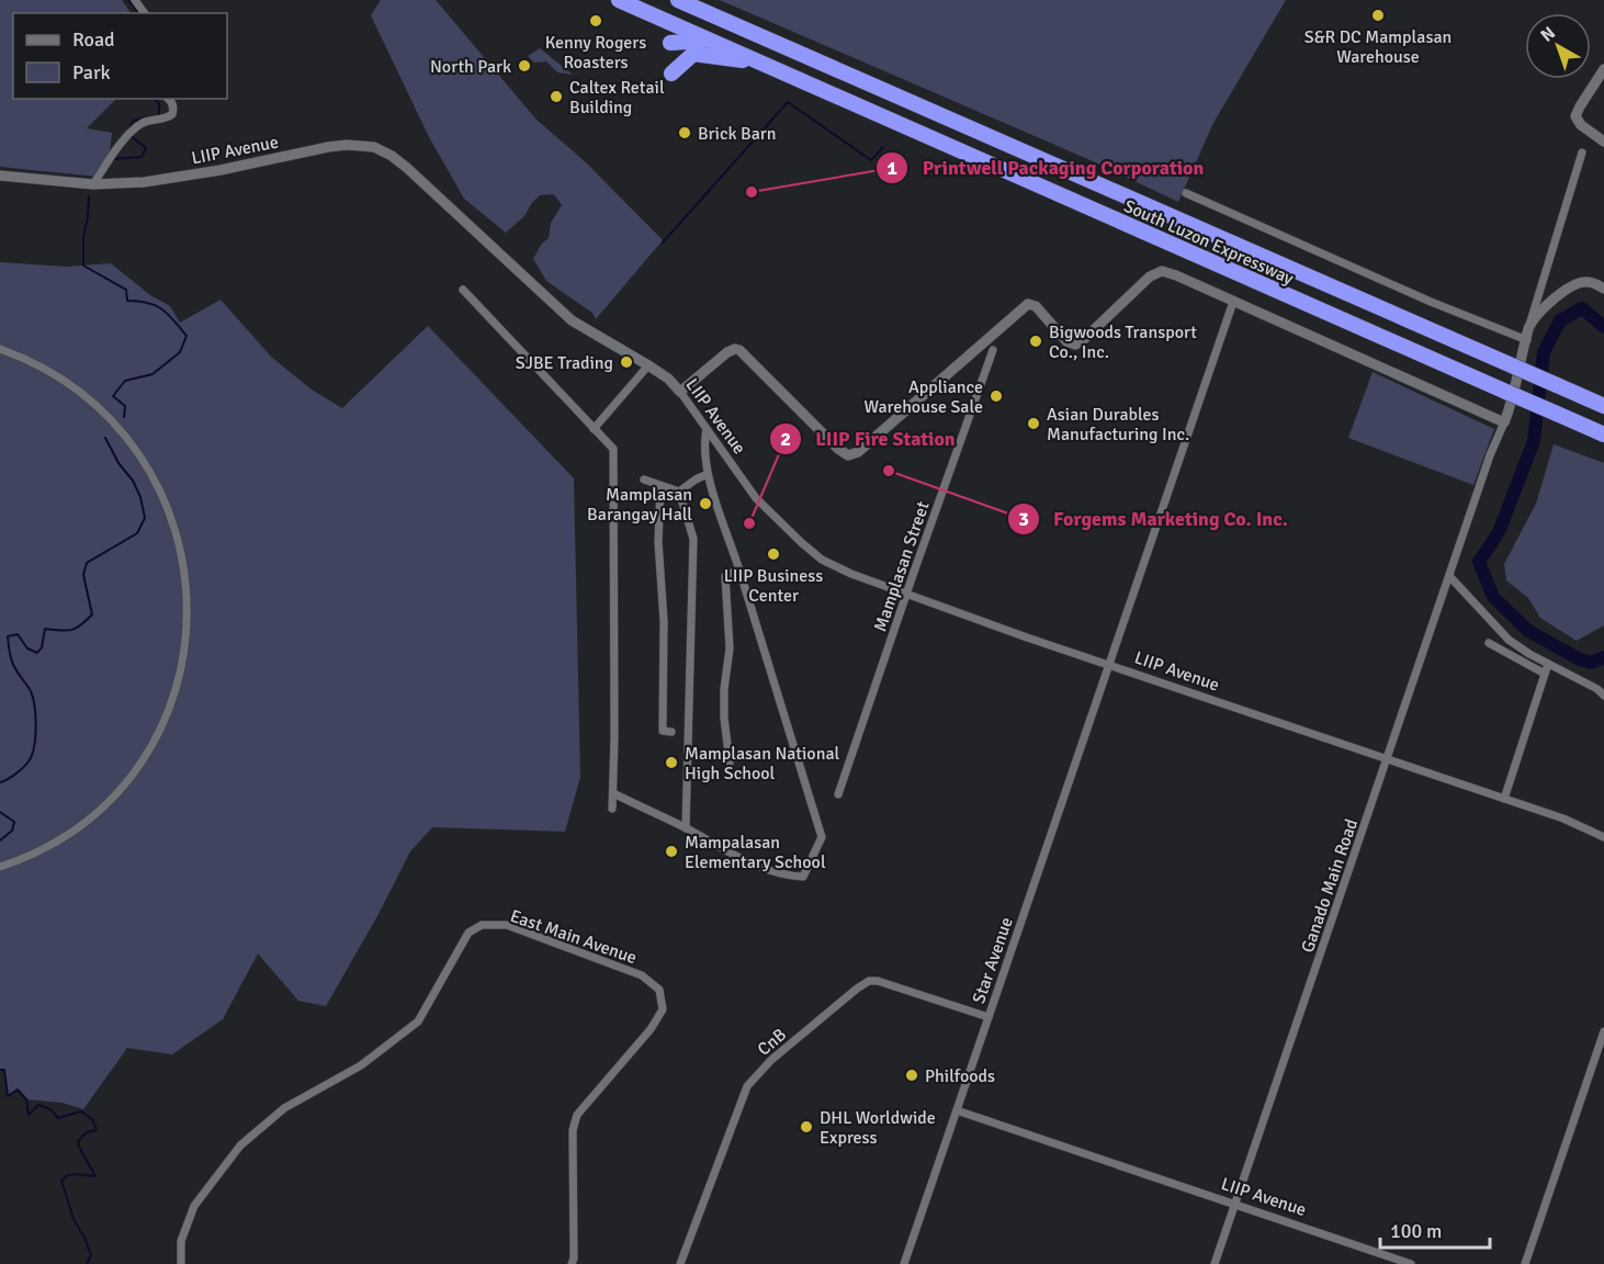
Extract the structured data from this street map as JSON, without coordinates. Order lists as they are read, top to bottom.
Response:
{
  "streets": {
    "highway": ["South Luzon Expressway"],
    "street": [
      "LIIP Avenue",
      "Mamplasan Street",
      "Ganado Main Road",
      "East Main Avenue",
      "Star Avenue",
      "CnB"
    ]
  },
  "crossings": [
    ["LIIP Avenue", "Mamplasan Street"],
    ["LIIP Avenue", "Ganado Main Road"],
    ["LIIP Avenue", "Star Avenue"],
    ["Star Avenue", "CnB"]
  ],
  "places": [
    "S&R DC Mamplasan Warehouse",
    "Kenny Rogers Roasters",
    "North Park",
    "Caltex Retail Building",
    "Brick Barn",
    "Printwell Packaging Corporation",
    "Bigwoods Transport Co., Inc.",
    "SJBE Trading",
    "Appliance Warehouse Sale",
    "Asian Durables Manufacturing Inc.",
    "Forgems Marketing Co. Inc.",
    "Mamplasan Barangay Hall",
    "LIIP Fire Station",
    "LIIP Business Center",
    "Mamplasan National High School",
    "Mampalasan Elementary School",
    "Philfoods",
    "DHL Worldwide Express"
  ],
  "legend": ["Road", "Park"],
  "scale_bar": "100 m",
  "north": "top left"
}
